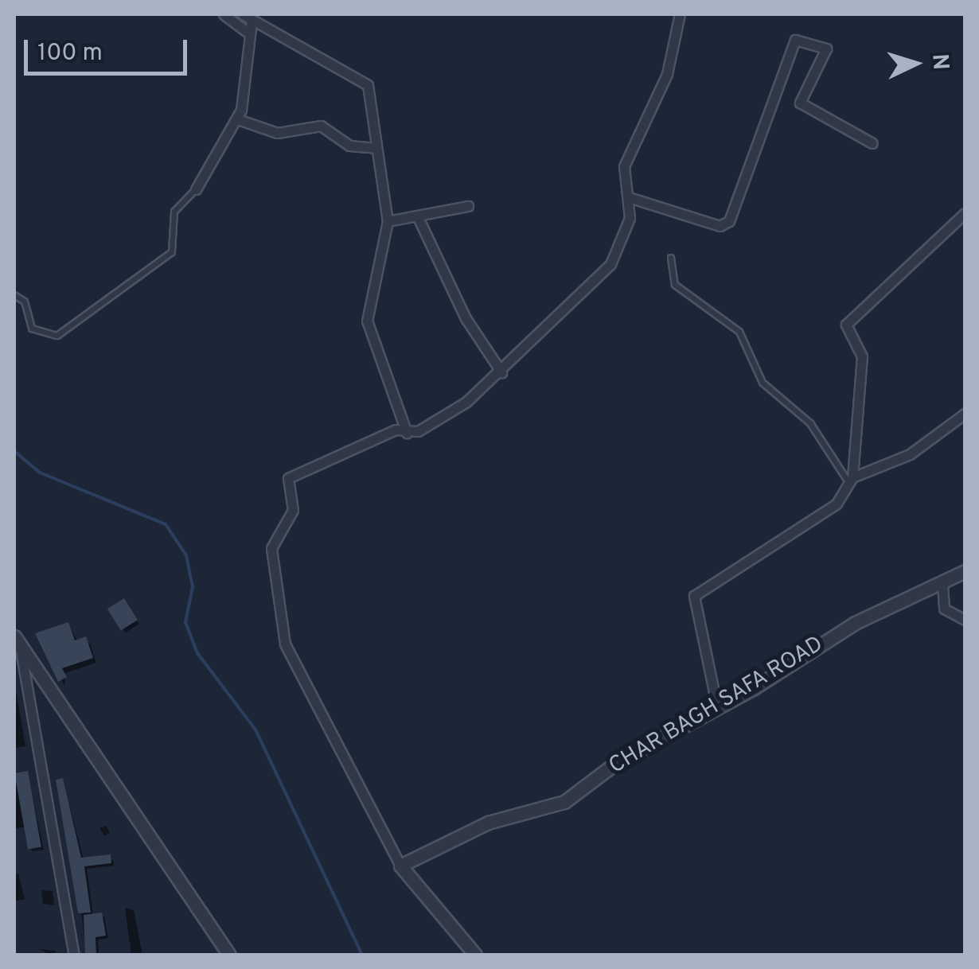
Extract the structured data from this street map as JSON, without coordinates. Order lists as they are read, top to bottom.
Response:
{
  "streets": {
    "street": ["CHAR BAGH SAFA ROAD"]
  },
  "scale_bar": "100 m",
  "north": "right"
}
